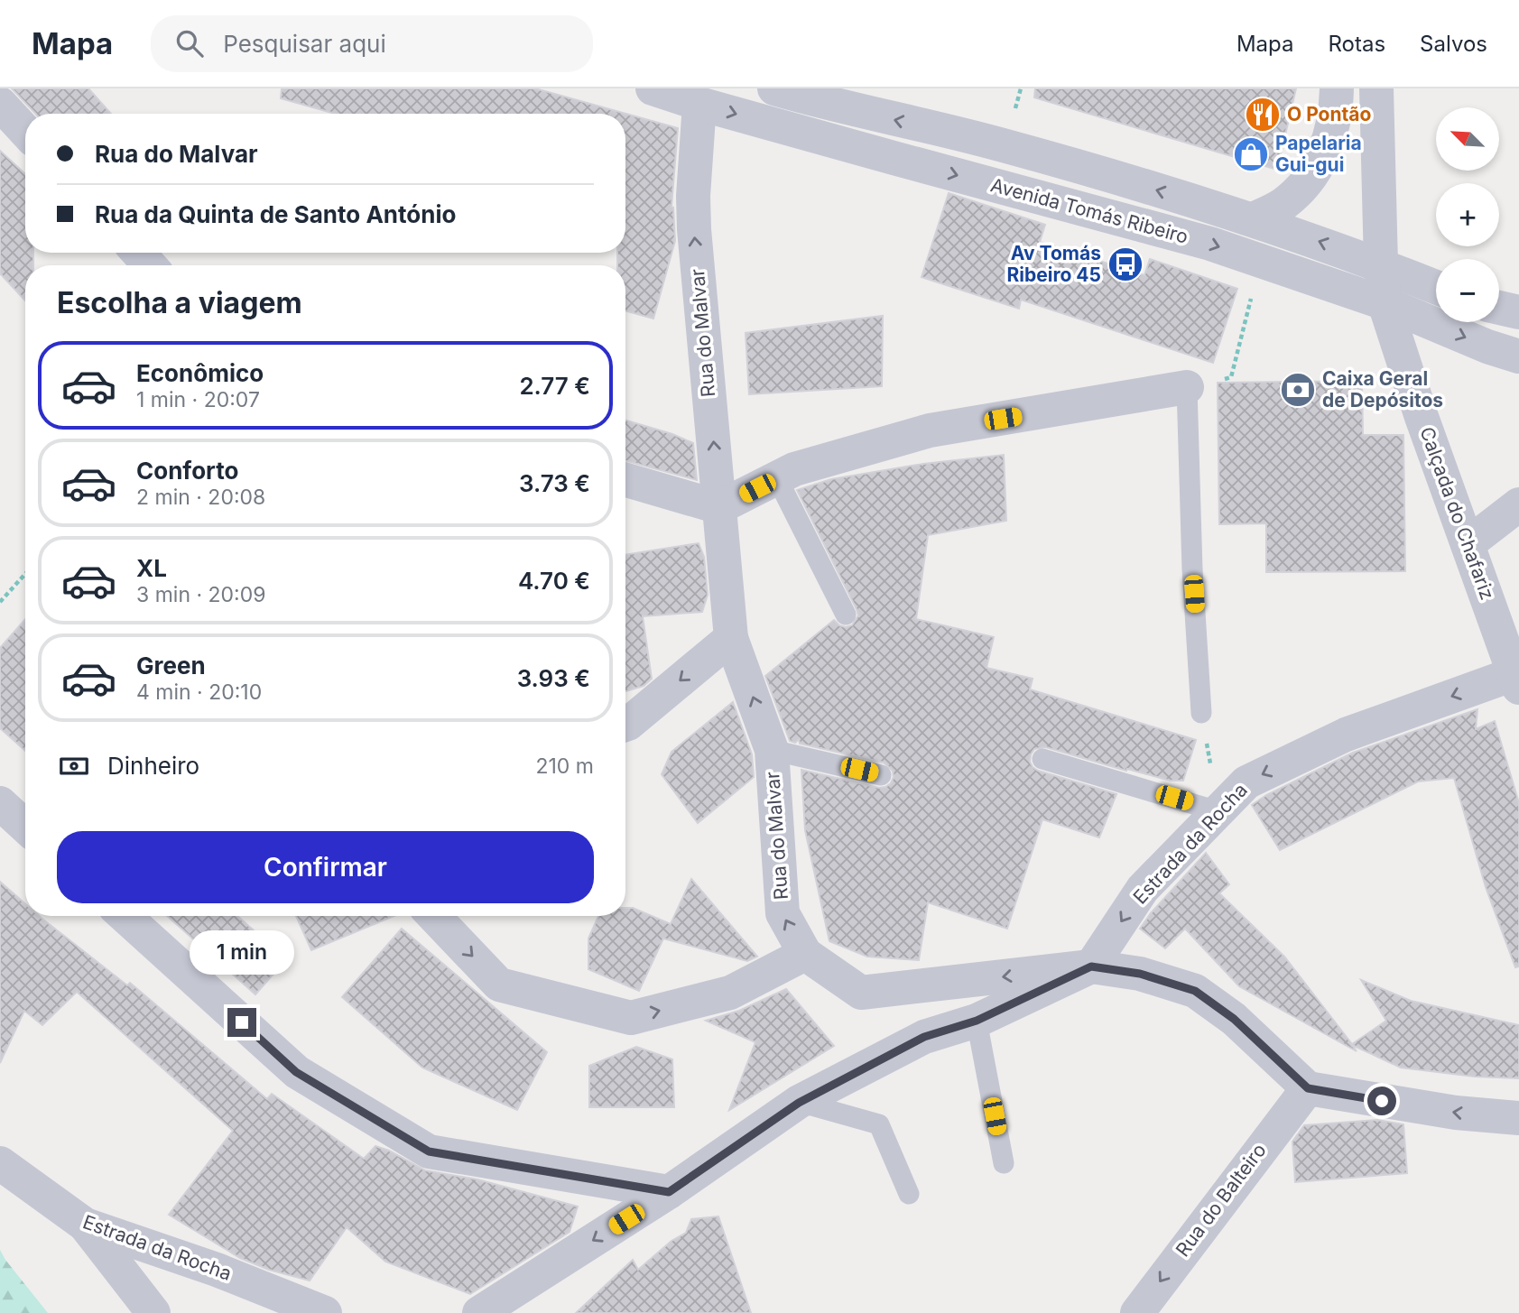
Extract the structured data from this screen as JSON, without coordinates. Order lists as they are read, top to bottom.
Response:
{
  "streets": {
    "street": [
      "Avenida Tomás Ribeiro",
      "Rua do Malvar",
      "Calçada do Chafariz",
      "Estrada da Rocha",
      "Rua do Balteiro"
    ]
  },
  "crossings": [
    ["Avenida Tomás Ribeiro", "Rua do Malvar"],
    ["Avenida Tomás Ribeiro", "Calçada do Chafariz"],
    ["Rua do Malvar", "Estrada da Rocha"],
    ["Rua do Malvar", "Rua do Balteiro"],
    ["Calçada do Chafariz", "Estrada da Rocha"]
  ],
  "one_way": ["Estrada da Rocha", "Rua do Balteiro"],
  "places": {
    "restaurant": ["O Pontão"],
    "shop": ["Papelaria Gui-gui"],
    "bus stop": ["Av Tomás Ribeiro 45"],
    "bank": ["Caixa Geral de Depósitos"]
  },
  "north": "top left",
  "page": {
    "header": "Mapa",
    "search": "Pesquisar aqui",
    "nav": ["Mapa", "Rotas", "Salvos"],
    "map_buttons": ["+", "−"],
    "banner": ["Rua do Malvar", "Rua da Quinta de Santo António"],
    "heading": "Escolha a viagem",
    "list": [
      {
        "name": "Econômico",
        "note": "1 min · 20:07",
        "value": "2.77 €"
      },
      {
        "name": "Conforto",
        "note": "2 min · 20:08",
        "value": "3.73 €"
      },
      {
        "name": "XL",
        "note": "3 min · 20:09",
        "value": "4.70 €"
      },
      {
        "name": "Green",
        "note": "4 min · 20:10",
        "value": "3.93 €"
      }
    ],
    "pay": ["Dinheiro", "210 m"],
    "buttons": "Confirmar",
    "bubble": "1 min"
  }
}
